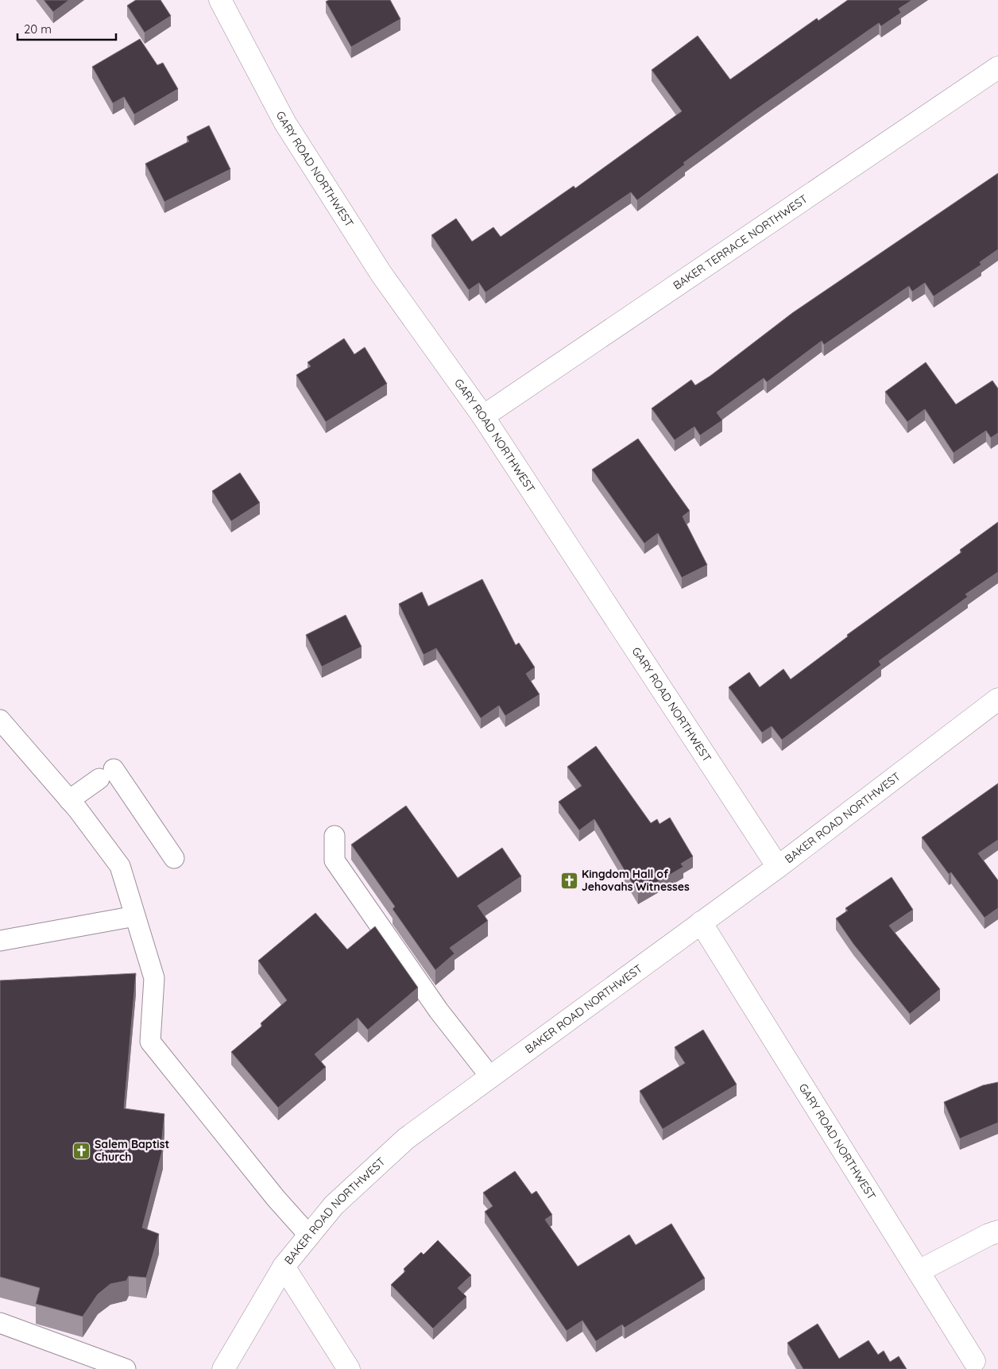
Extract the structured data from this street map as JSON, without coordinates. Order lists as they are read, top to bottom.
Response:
{
  "streets": {
    "street": ["GARY ROAD NORTHWEST", "BAKER TERRACE NORTHWEST", "BAKER ROAD NORTHWEST"]
  },
  "crossings": [
    ["GARY ROAD NORTHWEST", "BAKER TERRACE NORTHWEST"],
    ["GARY ROAD NORTHWEST", "BAKER ROAD NORTHWEST"]
  ],
  "places": {
    "church": ["Kingdom Hall of Jehovahs Witnesses", "Salem Baptist Church"]
  },
  "scale_bar": "20 m"
}
